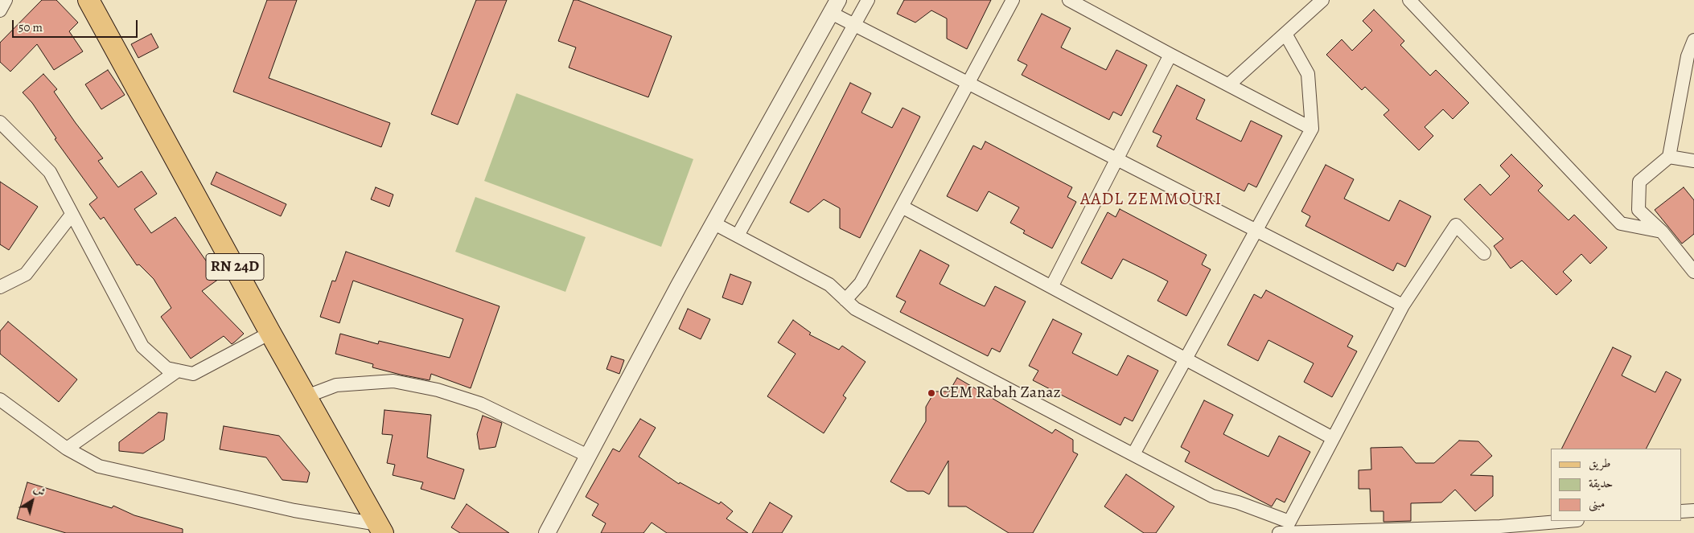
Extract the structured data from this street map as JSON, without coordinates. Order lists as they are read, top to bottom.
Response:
{
  "streets": {
    "main road": ["RN 24D"]
  },
  "districts": ["AADL ZEMMOURI"],
  "places": ["CEM Rabah Zanaz"],
  "legend": ["طريق", "حديقة", "مبنى"],
  "scale_bar": "50 m",
  "north": "top right"
}
